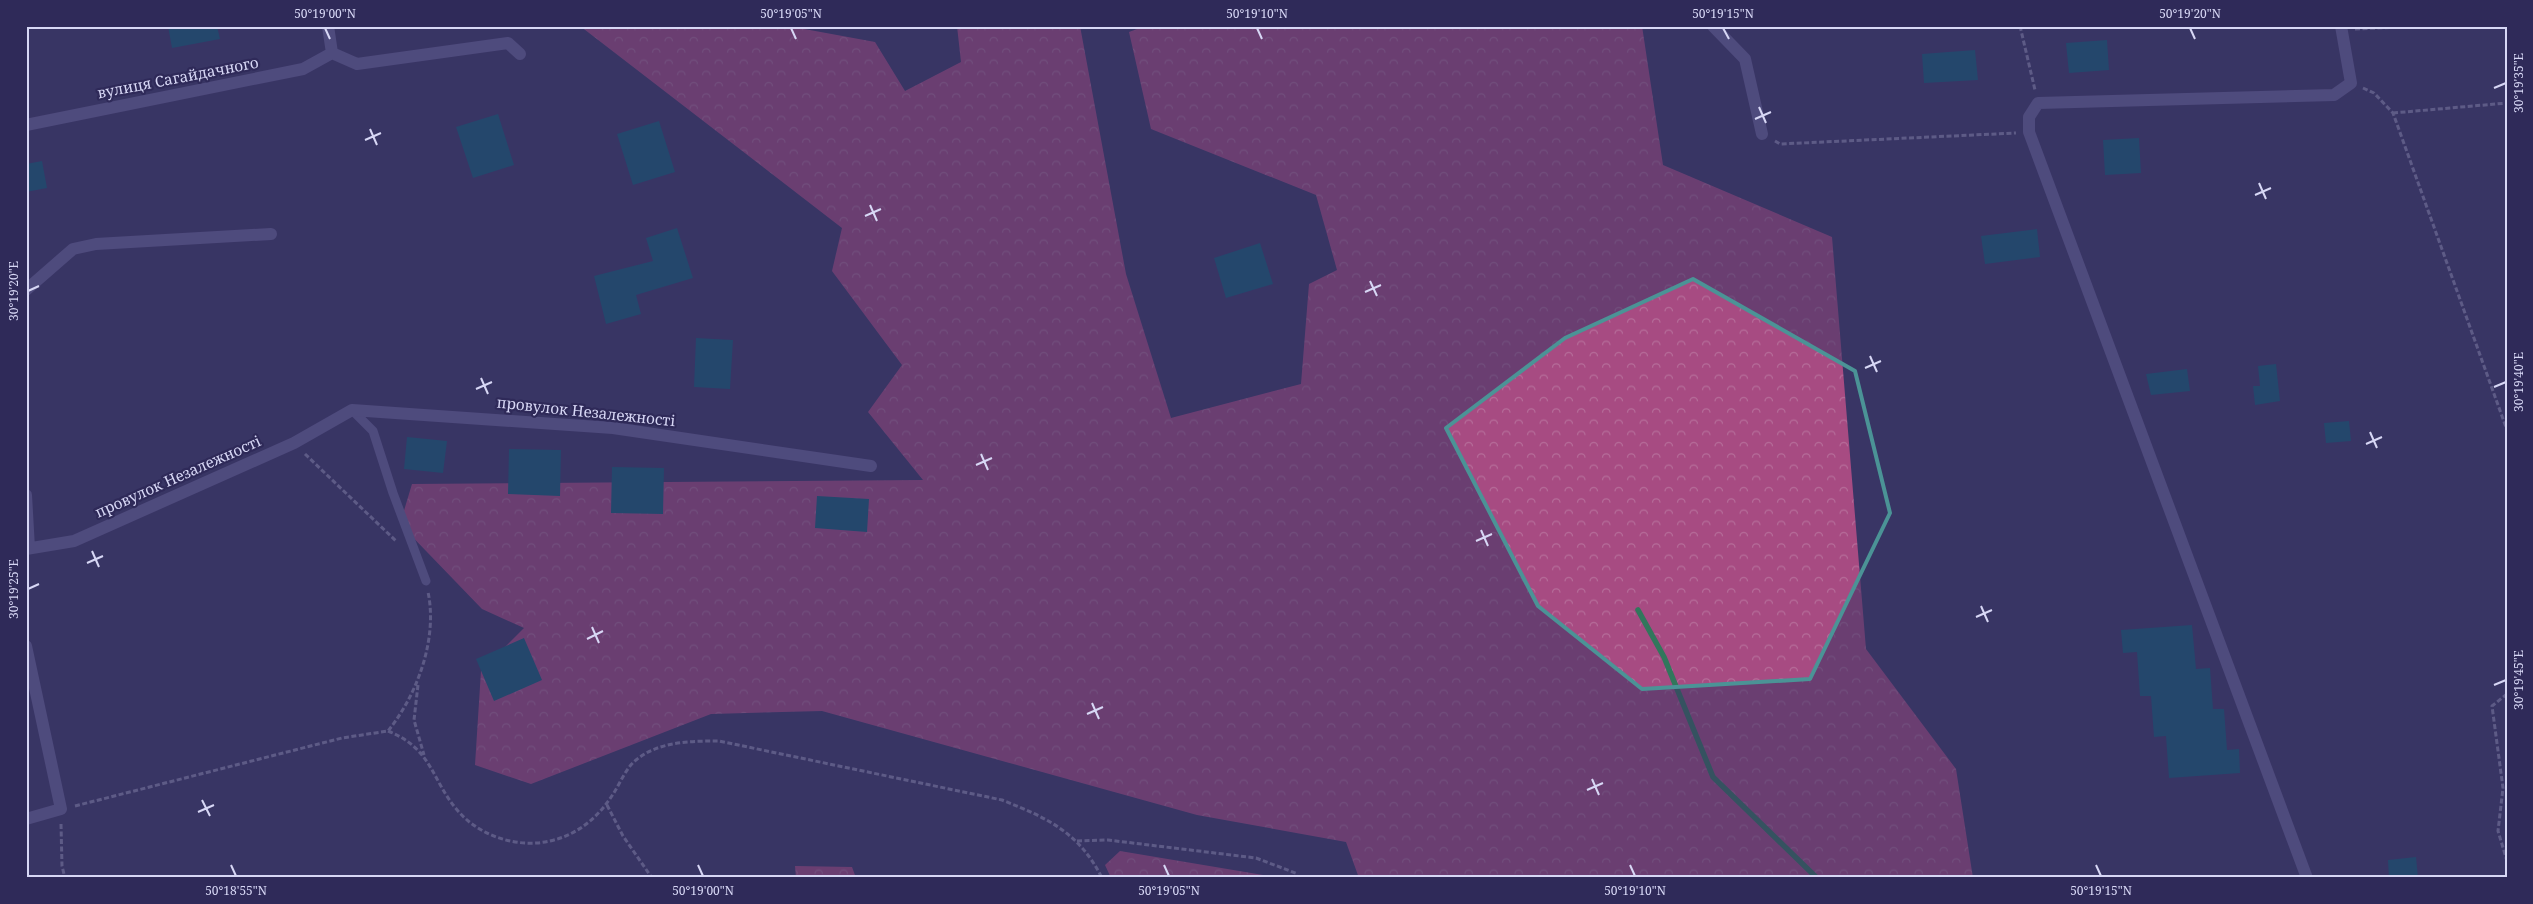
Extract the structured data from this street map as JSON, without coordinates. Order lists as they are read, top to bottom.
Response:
{
  "streets": {
    "street": ["вулиця Сагайдачного", "провулок Незалежності"]
  },
  "coordinates": [
    "50°19'00\"N",
    "50°19'05\"N",
    "50°19'10\"N",
    "50°19'15\"N",
    "50°19'20\"N",
    "30°19'35\"E",
    "30°19'20\"E",
    "30°19'40\"E",
    "30°19'25\"E",
    "30°19'45\"E",
    "50°18'55\"N"
  ]
}
